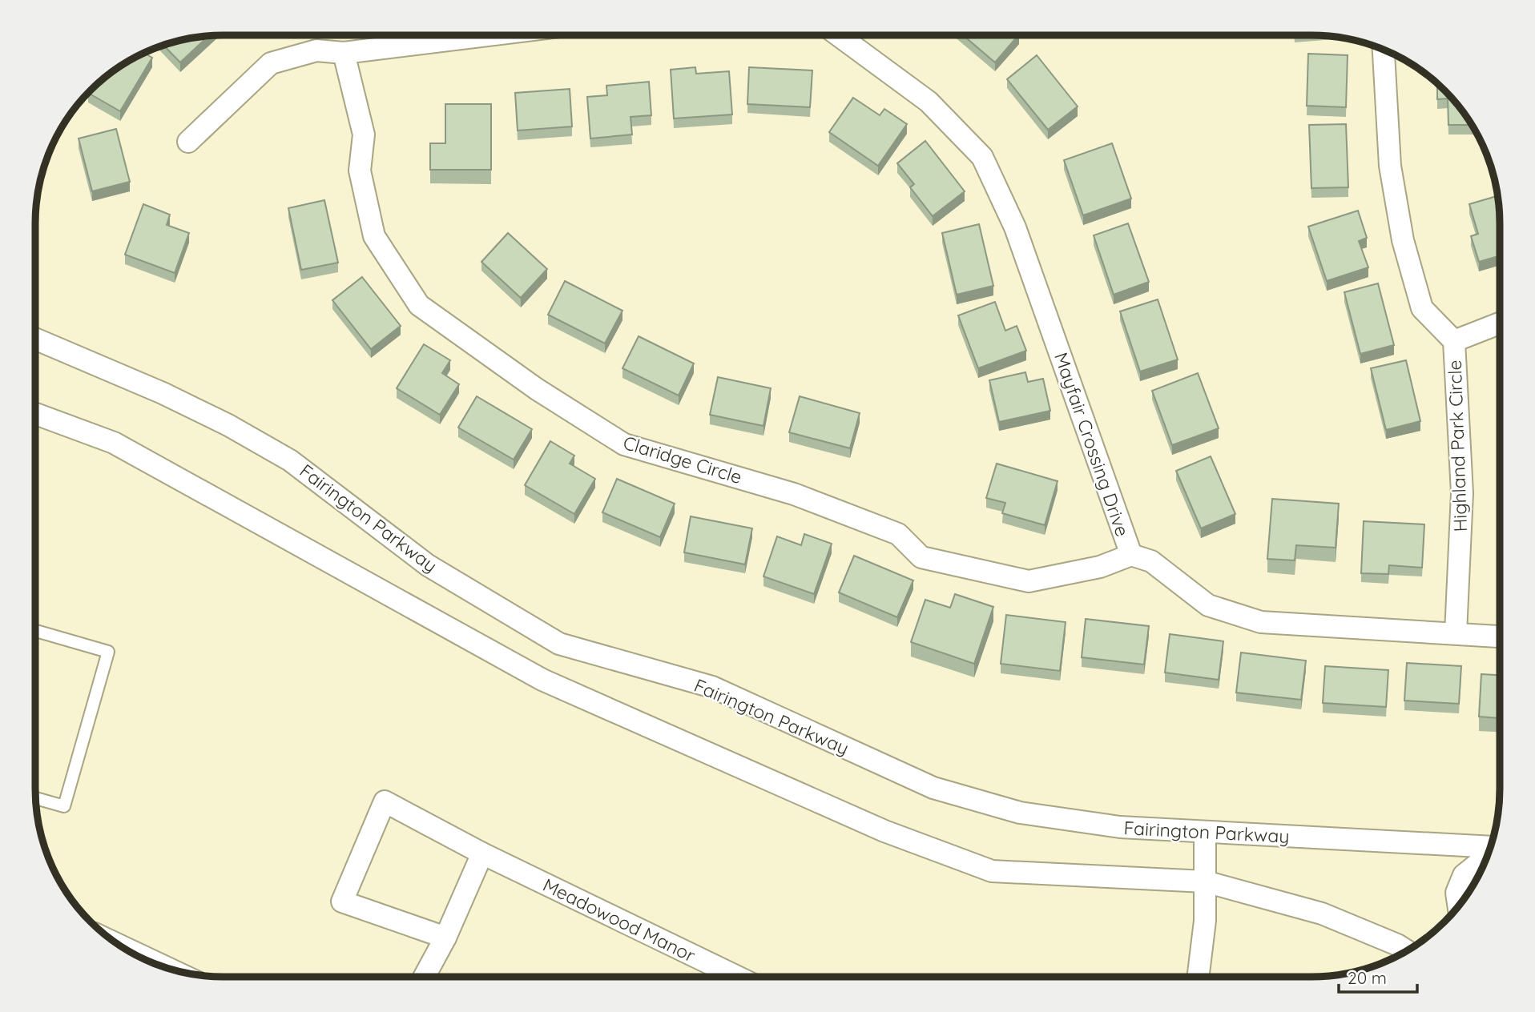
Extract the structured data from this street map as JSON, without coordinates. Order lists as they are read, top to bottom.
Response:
{
  "streets": {
    "street": [
      "Mayfair Crossing Drive",
      "Highland Park Circle",
      "Claridge Circle",
      "Fairington Parkway",
      "Meadowood Manor"
    ]
  },
  "crossings": [
    ["Mayfair Crossing Drive", "Highland Park Circle"],
    ["Mayfair Crossing Drive", "Claridge Circle"]
  ],
  "scale_bar": "20 m"
}
